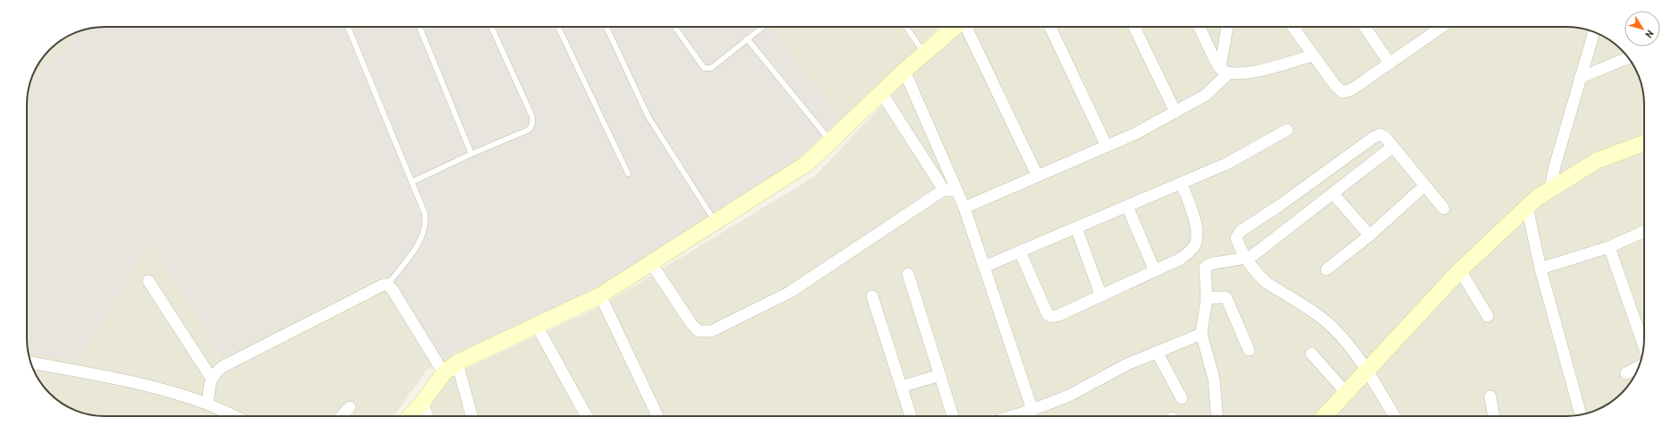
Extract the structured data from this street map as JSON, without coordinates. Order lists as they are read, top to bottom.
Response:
{
  "north": "bottom right"
}
